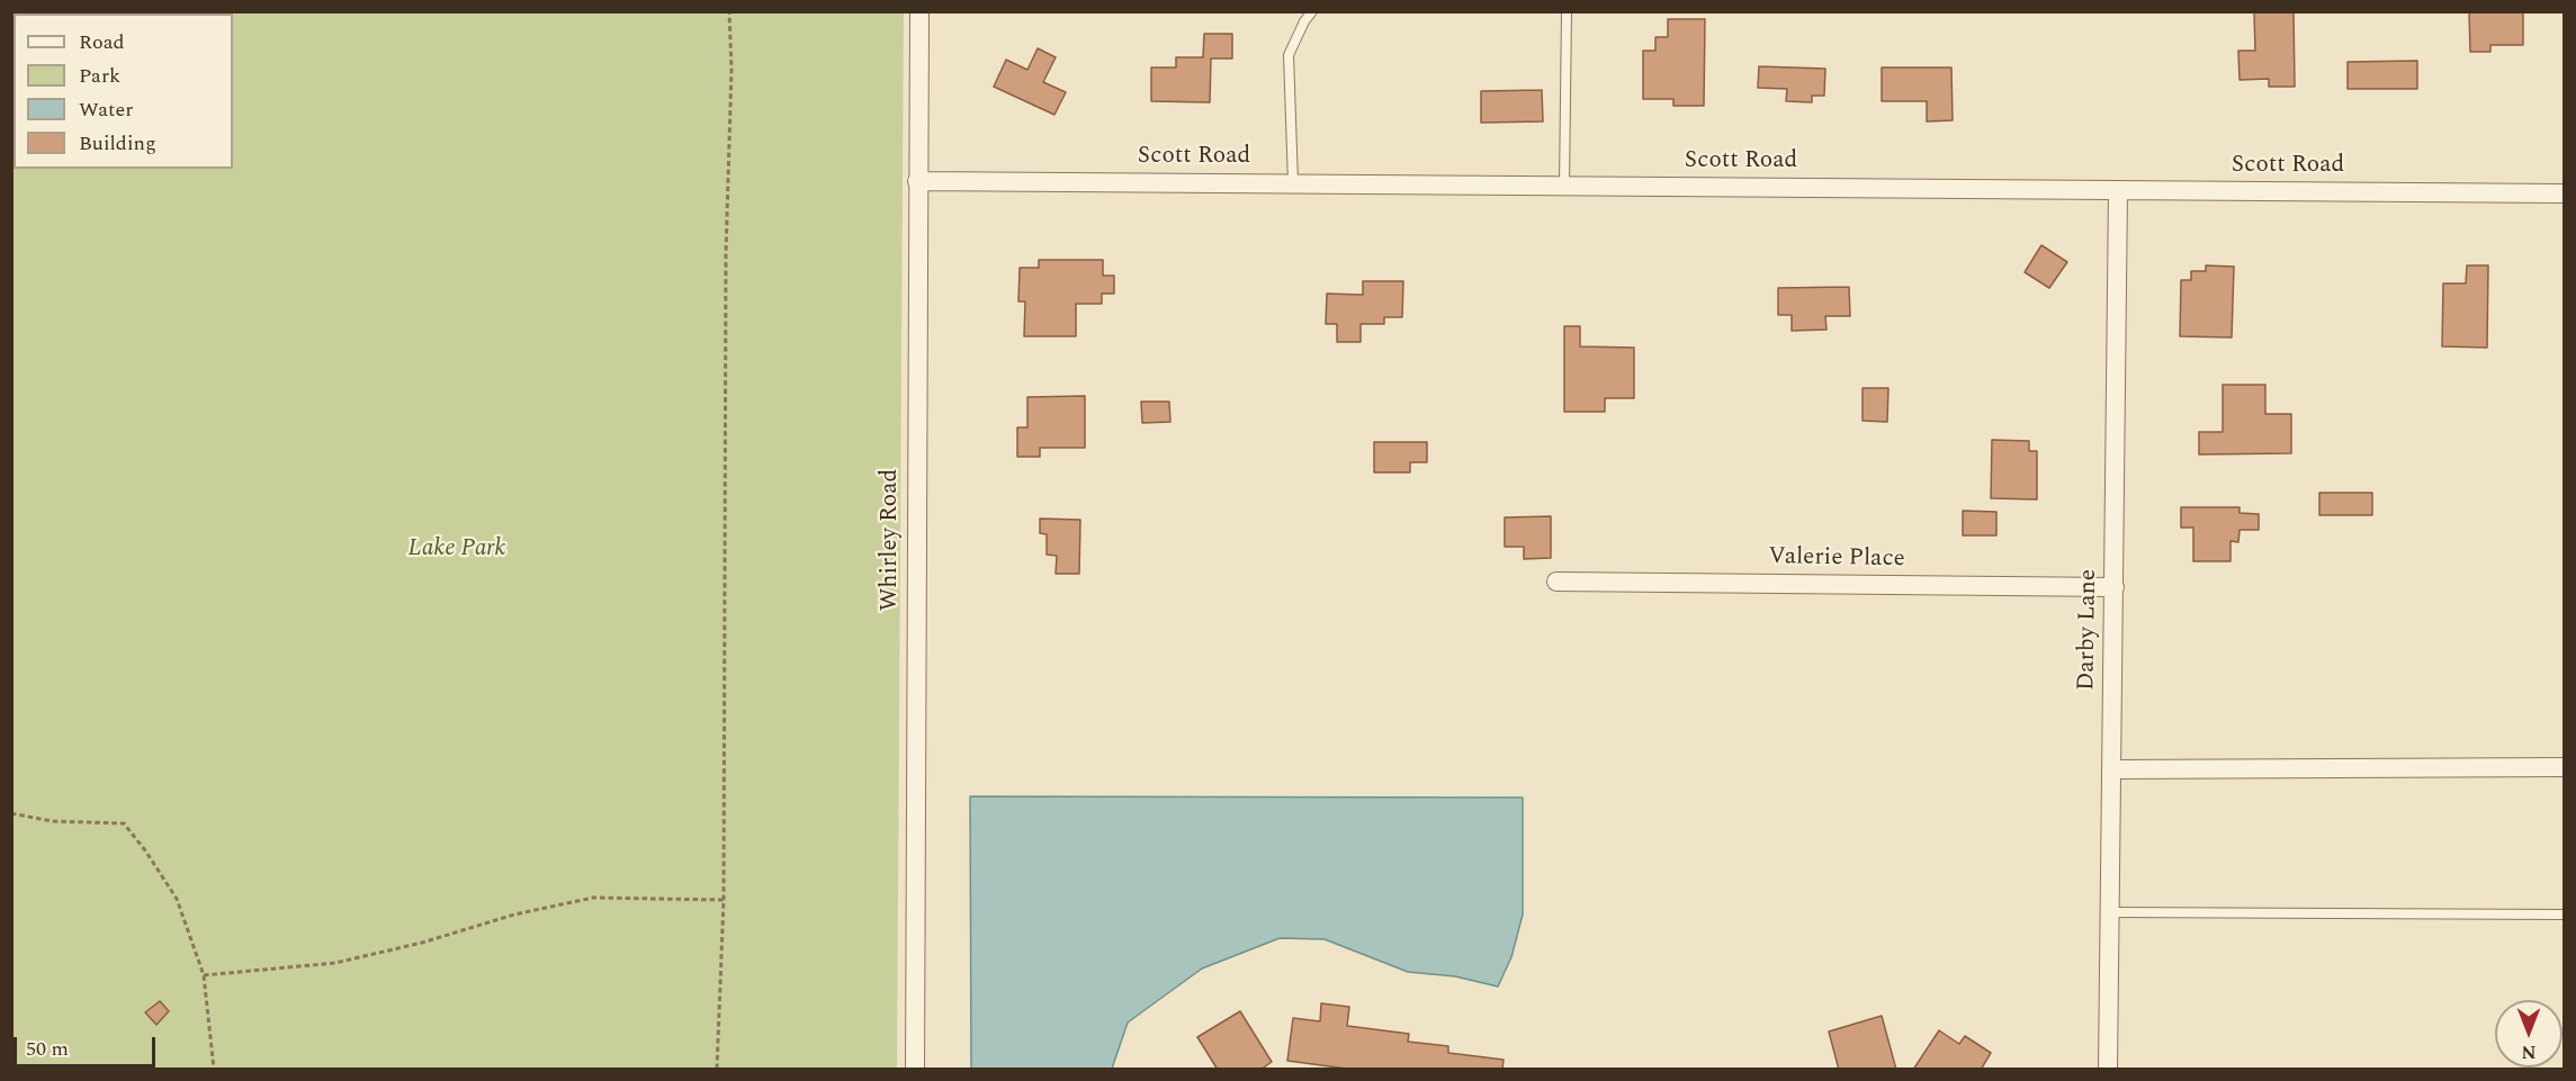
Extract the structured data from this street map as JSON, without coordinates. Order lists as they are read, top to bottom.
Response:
{
  "streets": {
    "street": [
      "Scott Road",
      "Whirley Road",
      "Valerie Place",
      "Darby Lane"
    ]
  },
  "crossings": [
    ["Scott Road", "Whirley Road"],
    ["Scott Road", "Darby Lane"],
    ["Valerie Place", "Darby Lane"]
  ],
  "parks": ["Lake Park"],
  "legend": [
    "Road",
    "Park",
    "Water",
    "Building"
  ],
  "scale_bar": "50 m",
  "north": "bottom"
}
